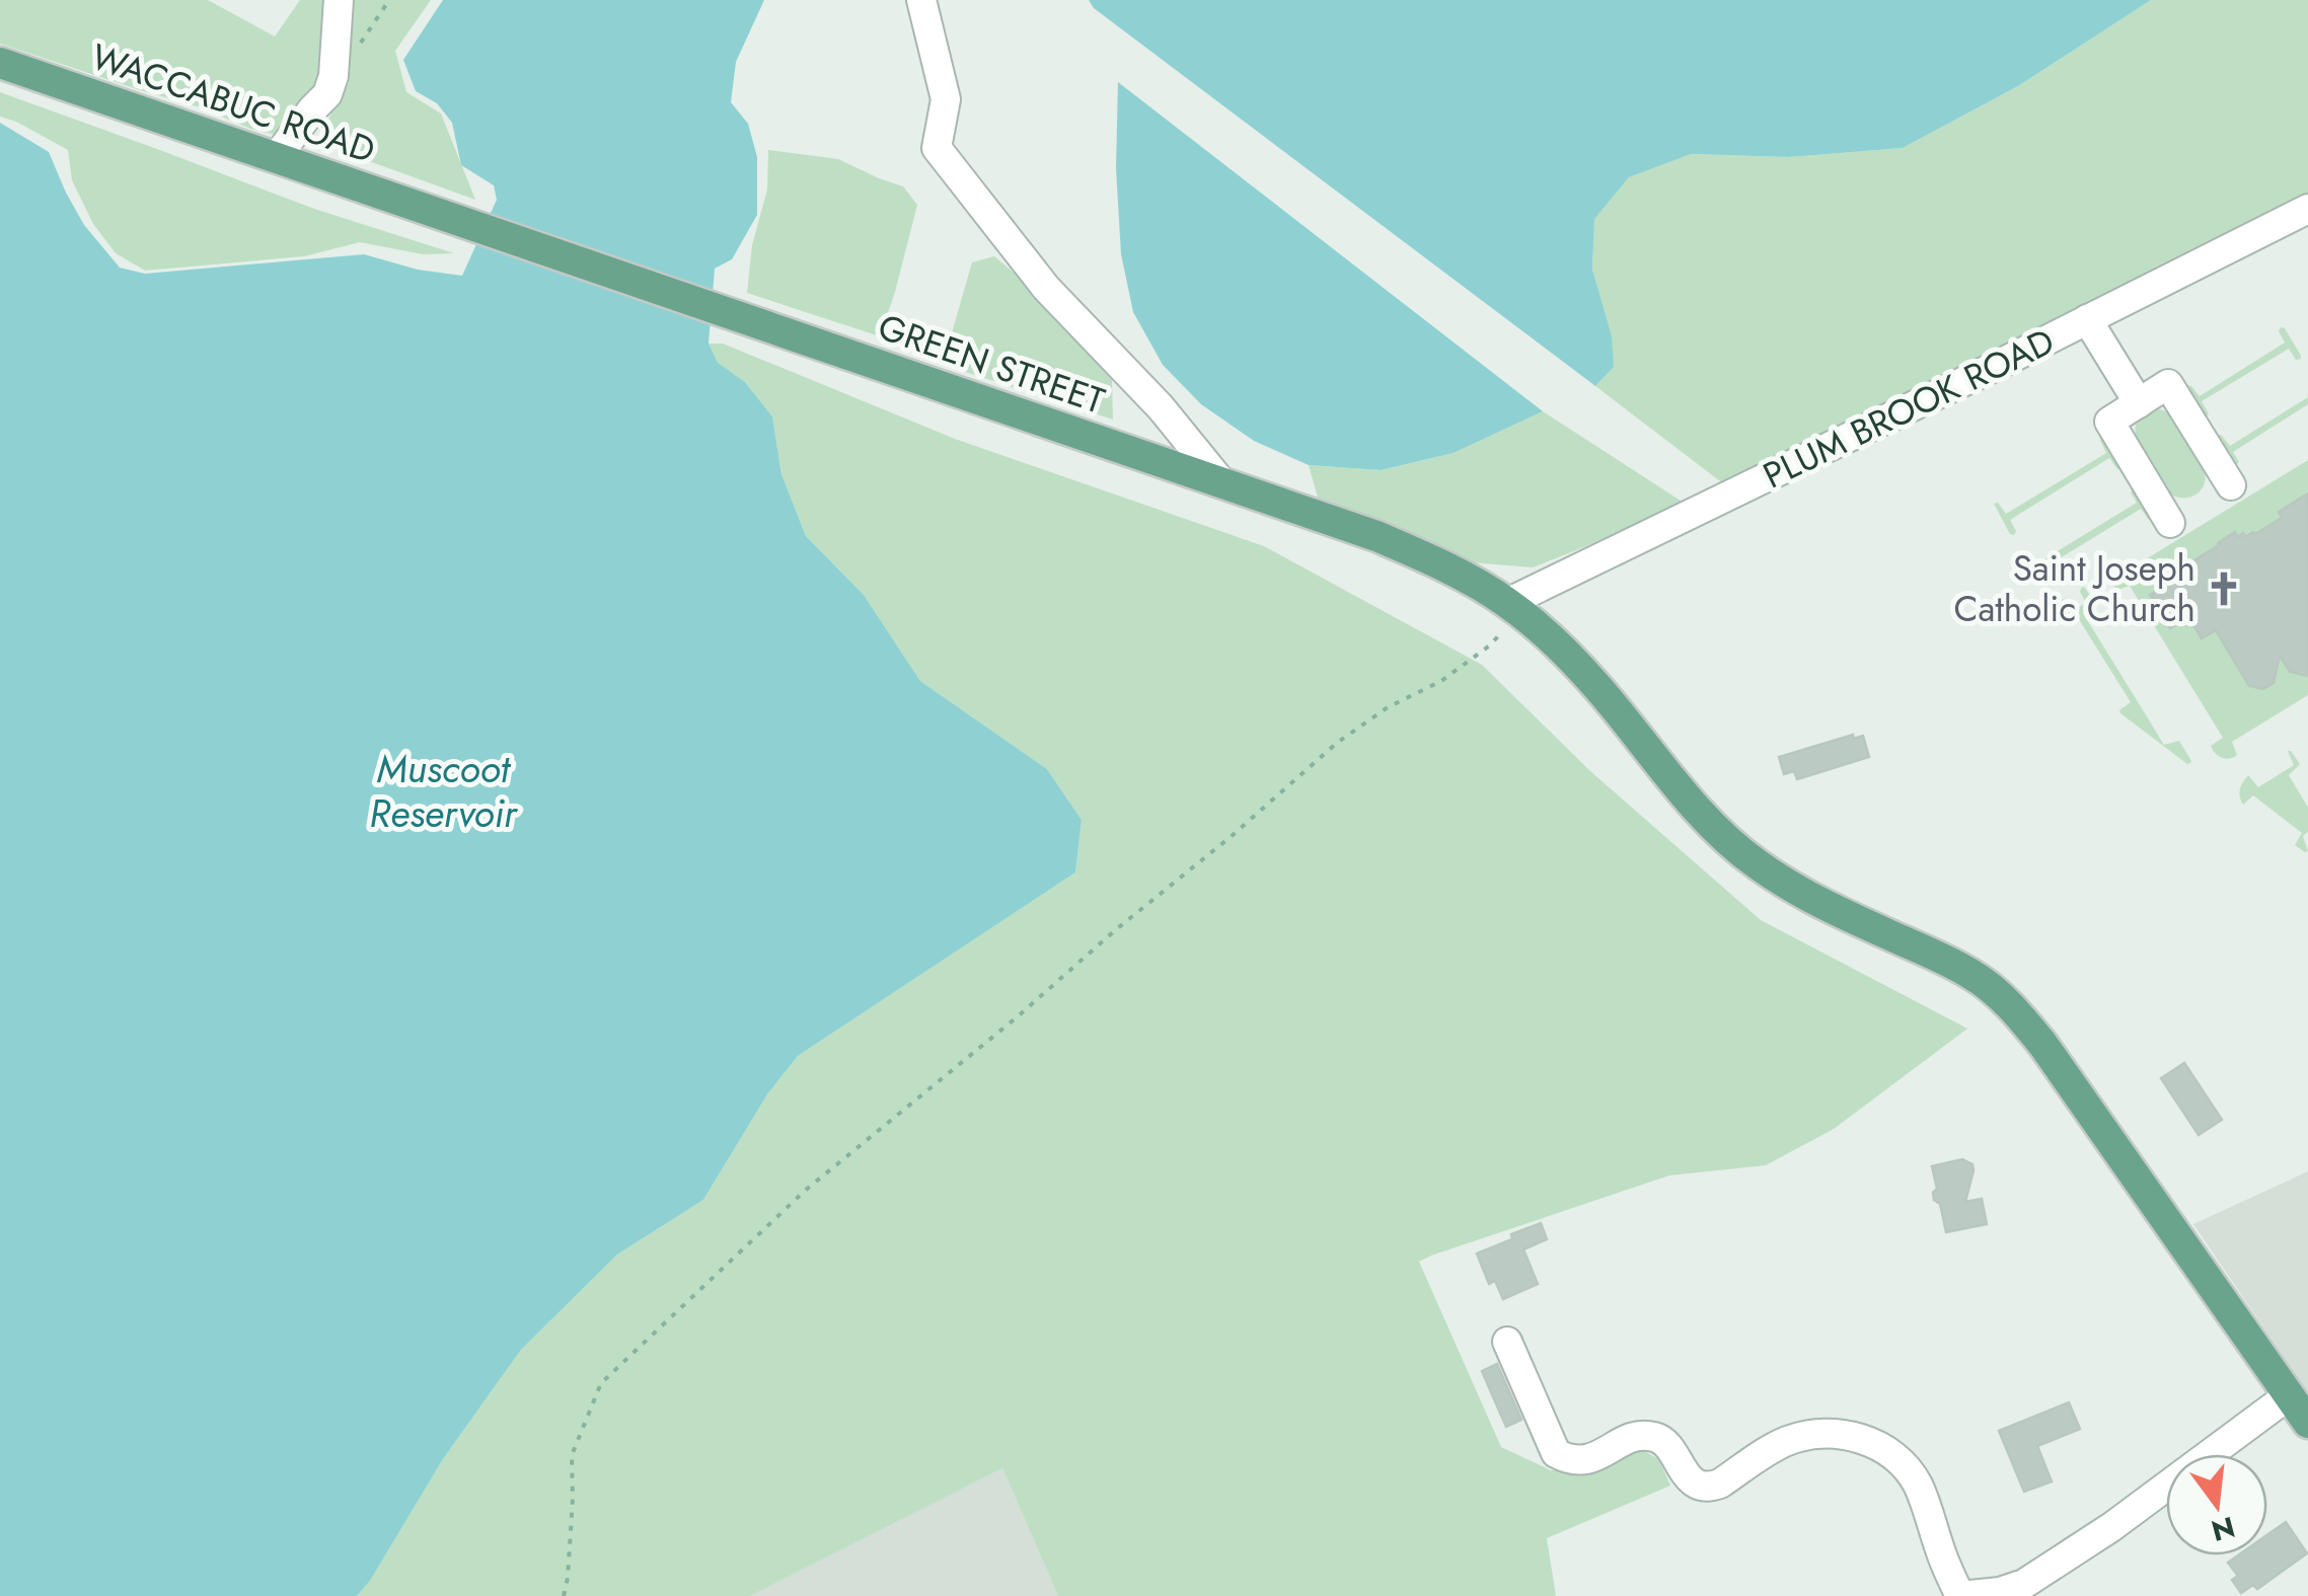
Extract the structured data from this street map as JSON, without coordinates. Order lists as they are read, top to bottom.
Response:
{
  "streets": {
    "main road": ["WACCABUC ROAD", "GREEN STREET"],
    "street": ["PLUM BROOK ROAD"]
  },
  "crossings": [
    ["WACCABUC ROAD", "GREEN STREET"],
    ["GREEN STREET", "PLUM BROOK ROAD"]
  ],
  "water": ["Muscoot Reservoir"],
  "places": {
    "church": ["Saint Joseph Catholic Church"]
  },
  "north": "bottom"
}
